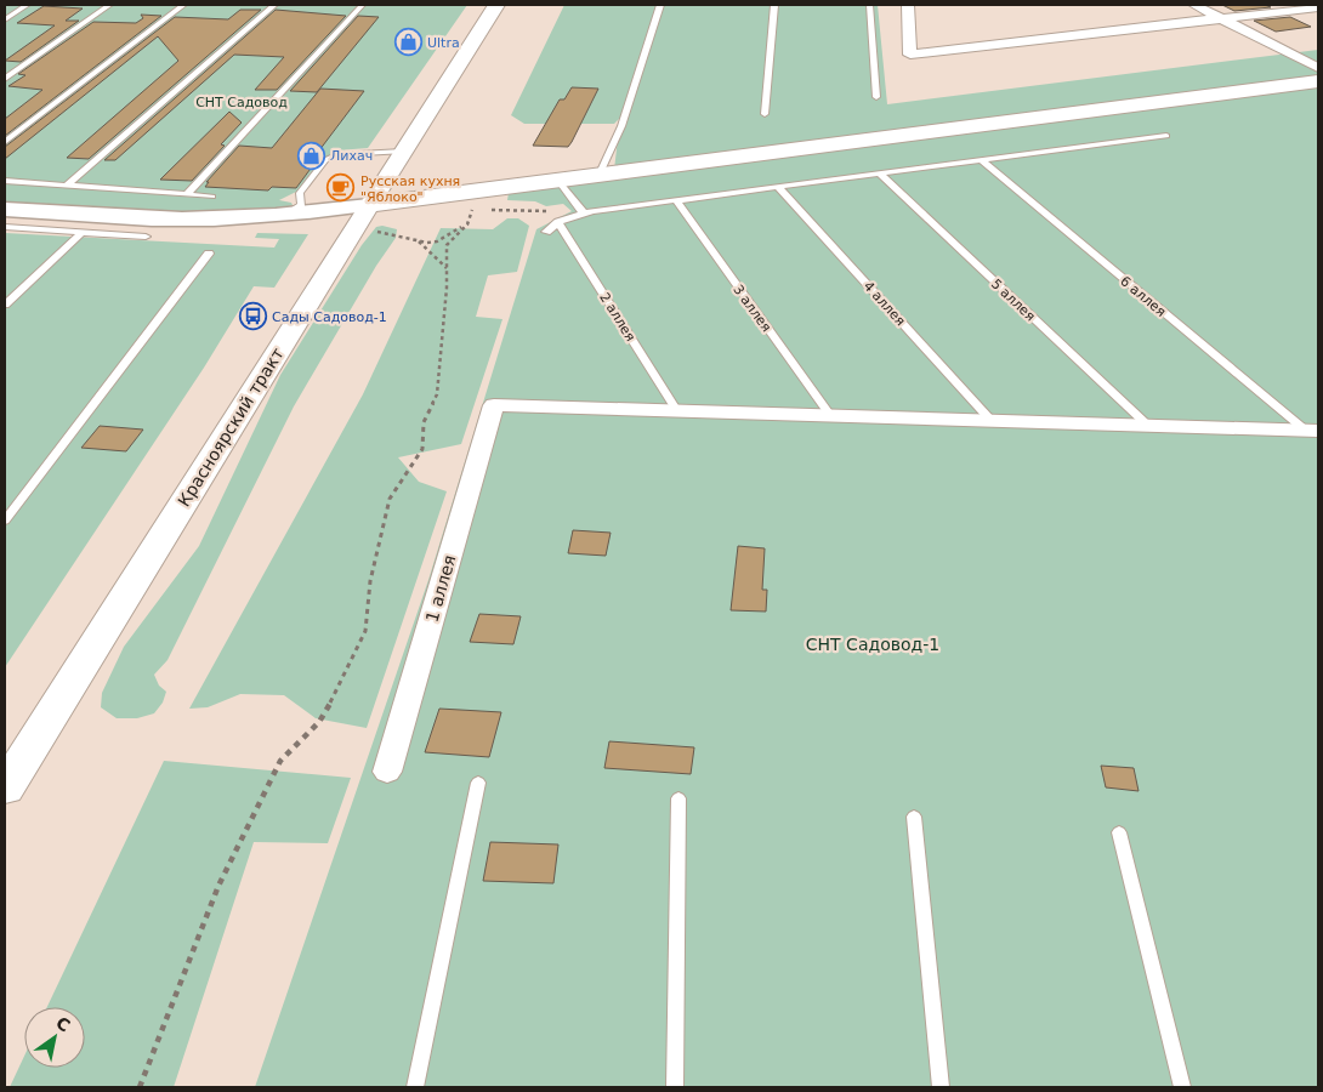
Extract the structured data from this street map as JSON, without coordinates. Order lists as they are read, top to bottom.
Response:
{
  "streets": {
    "main road": ["Красноярский тракт"],
    "street": ["1 аллея"],
    "lane": [
      "6 аллея",
      "5 аллея",
      "4 аллея",
      "3 аллея",
      "2 аллея"
    ]
  },
  "crossings": [
    ["2 аллея", "1 аллея"]
  ],
  "parks": ["СНТ Садовод", "СНТ Садовод-1"],
  "places": {
    "shop": ["Ultra", "Лихач"],
    "cafe": ["Русская кухня \"Яблоко\""],
    "bus stop": ["Сады Садовод-1"]
  },
  "north": "top right"
}
